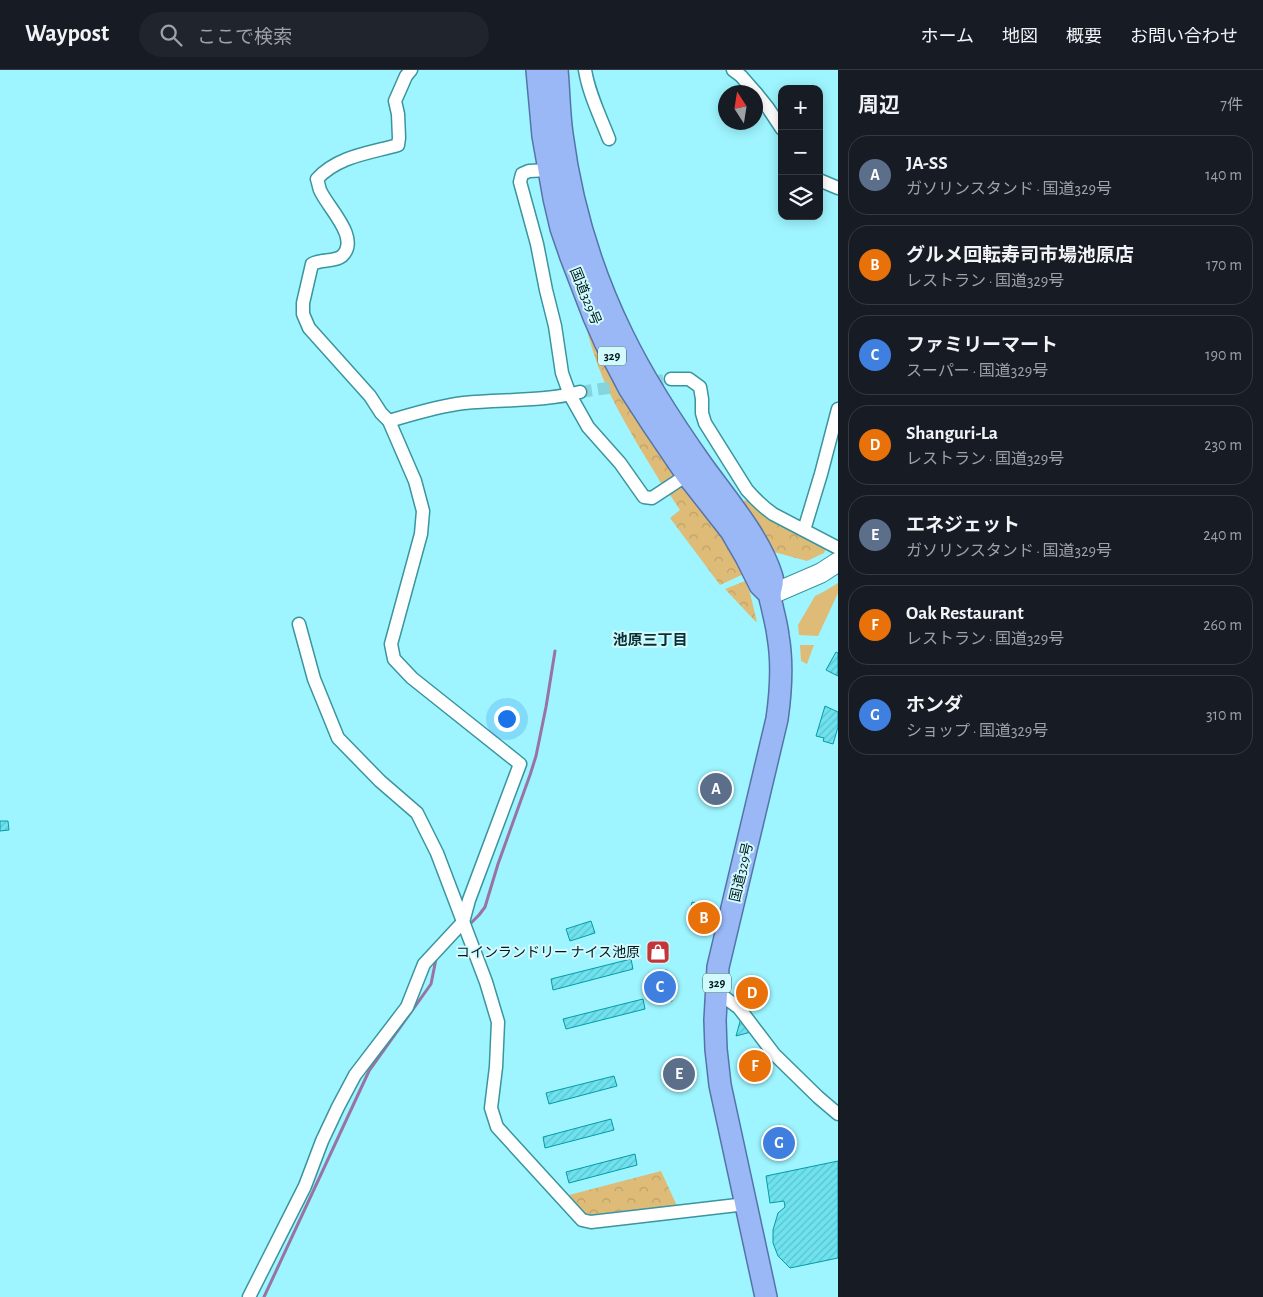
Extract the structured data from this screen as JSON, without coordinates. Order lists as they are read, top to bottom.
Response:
{
  "streets": {
    "highway": ["国道329号", "329"]
  },
  "districts": ["池原三丁目"],
  "places": {
    "shop": ["コインランドリー ナイス池原"]
  },
  "north": "top",
  "page": {
    "header": "Waypost",
    "search": "ここで検索",
    "nav": [
      "ホーム",
      "地図",
      "概要",
      "お問い合わせ"
    ],
    "heading": ["周辺", "7件"],
    "map_buttons": ["+", "−"],
    "list": [
      {
        "mark": "A",
        "name": "JA-SS",
        "note": "ガソリンスタンド · 国道329号",
        "value": "140 m"
      },
      {
        "mark": "B",
        "name": "グルメ回転寿司市場池原店",
        "note": "レストラン · 国道329号",
        "value": "170 m"
      },
      {
        "mark": "C",
        "name": "ファミリーマート",
        "note": "スーパー · 国道329号",
        "value": "190 m"
      },
      {
        "mark": "D",
        "name": "Shanguri-La",
        "note": "レストラン · 国道329号",
        "value": "230 m"
      },
      {
        "mark": "E",
        "name": "エネジェット",
        "note": "ガソリンスタンド · 国道329号",
        "value": "240 m"
      },
      {
        "mark": "F",
        "name": "Oak Restaurant",
        "note": "レストラン · 国道329号",
        "value": "260 m"
      },
      {
        "mark": "G",
        "name": "ホンダ",
        "note": "ショップ · 国道329号",
        "value": "310 m"
      }
    ],
    "pins": [
      "A",
      "B",
      "C",
      "D",
      "F",
      "E",
      "G"
    ]
  }
}
